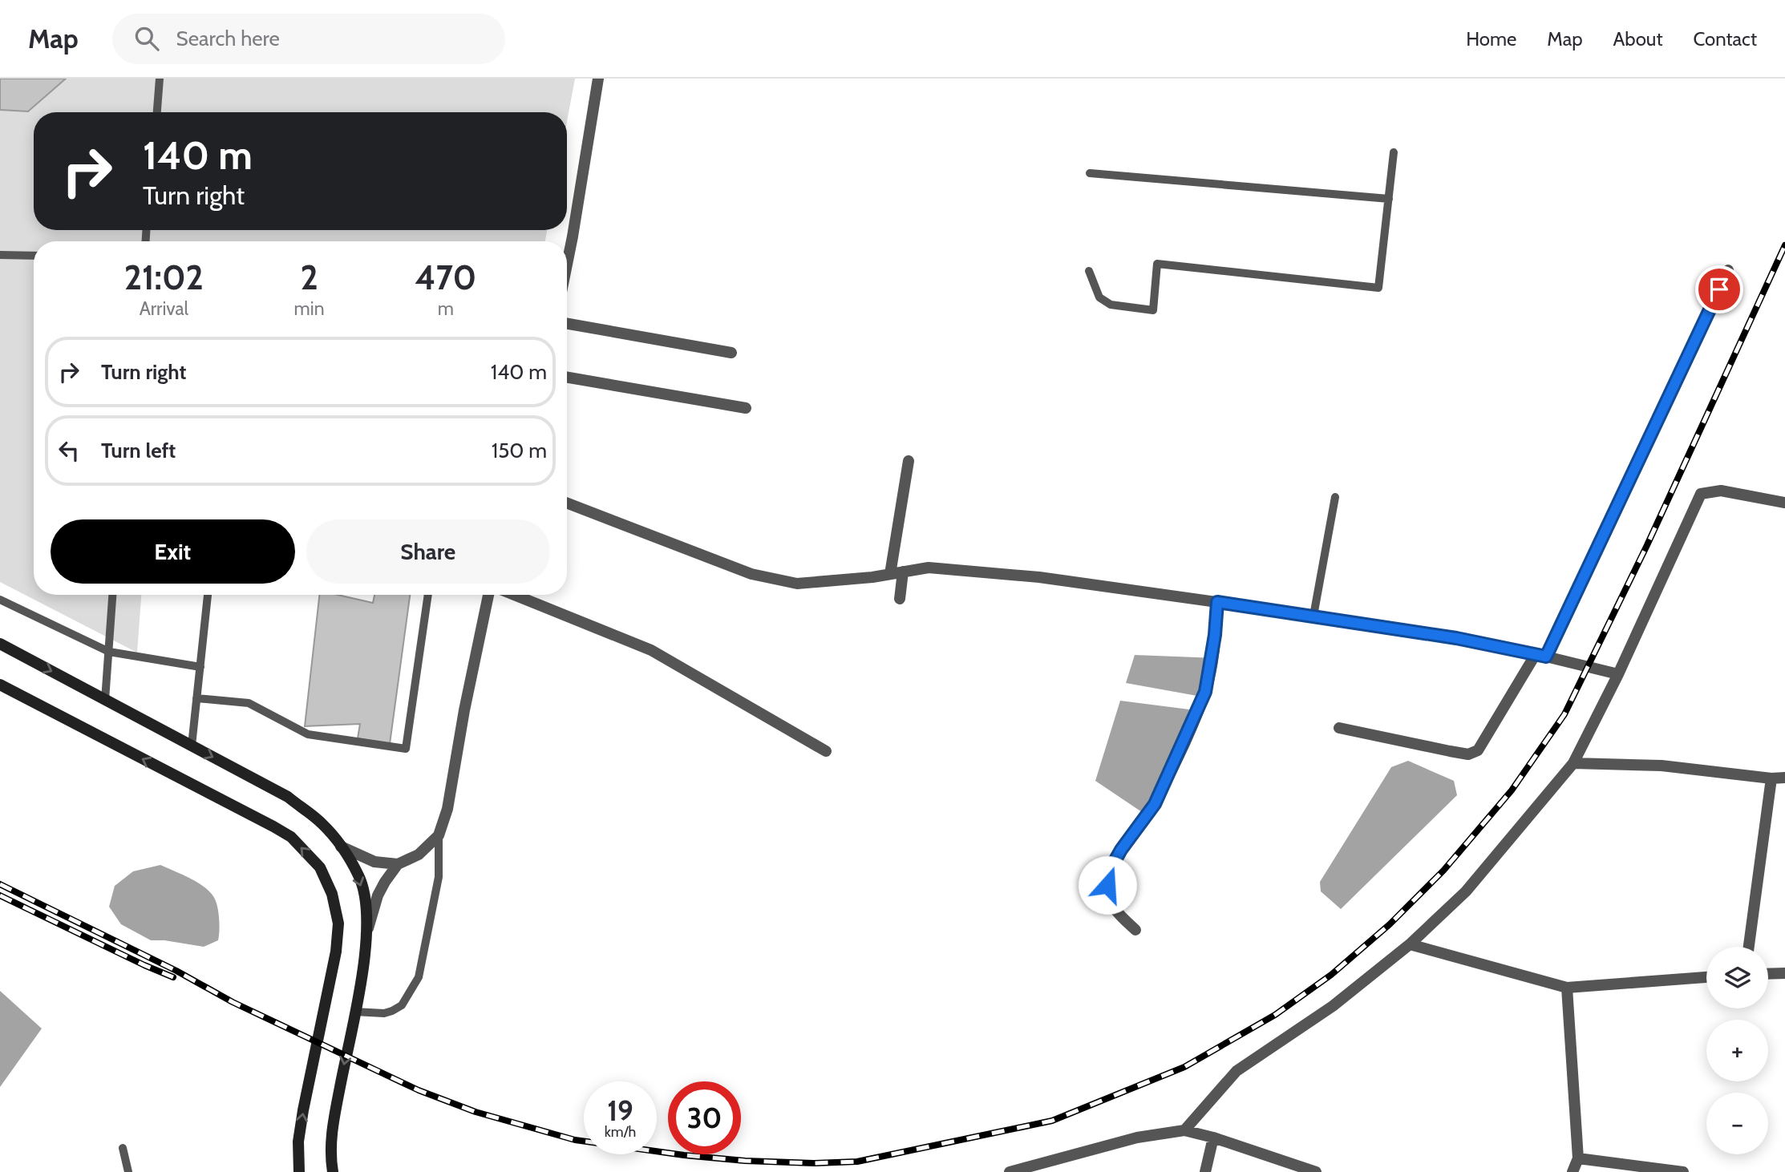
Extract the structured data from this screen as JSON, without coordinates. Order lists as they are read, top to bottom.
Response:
{
  "page": {
    "header": "Map",
    "search": "Search here",
    "nav": [
      "Home",
      "Map",
      "About",
      "Contact"
    ],
    "turn": ["140 m", "Turn right"],
    "eta": [
      "21:02",
      "Arrival",
      "2",
      "min",
      "470",
      "m"
    ],
    "list": [
      {
        "name": "Turn right",
        "value": "140 m"
      },
      {
        "name": "Turn left",
        "value": "150 m"
      }
    ],
    "buttons": ["Exit", "Share"],
    "map_buttons": ["+", "−"],
    "speed": "19 km/h",
    "limit": "30"
  }
}
